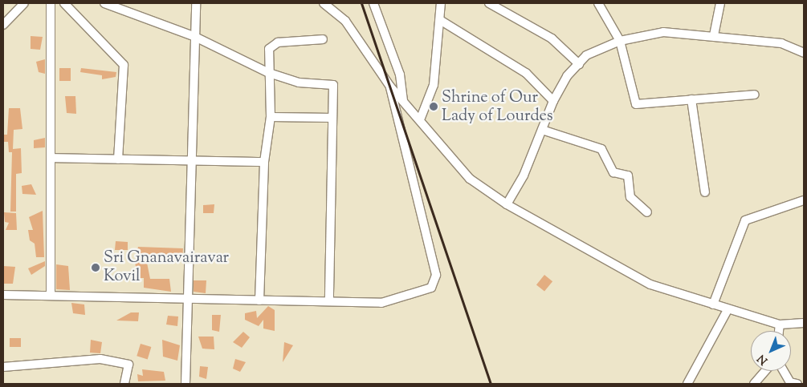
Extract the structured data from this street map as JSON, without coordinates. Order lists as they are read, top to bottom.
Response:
{
  "places": ["Shrine of Our Lady of Lourdes", "Sri Gnanavairavar Kovil"],
  "north": "bottom left"
}
